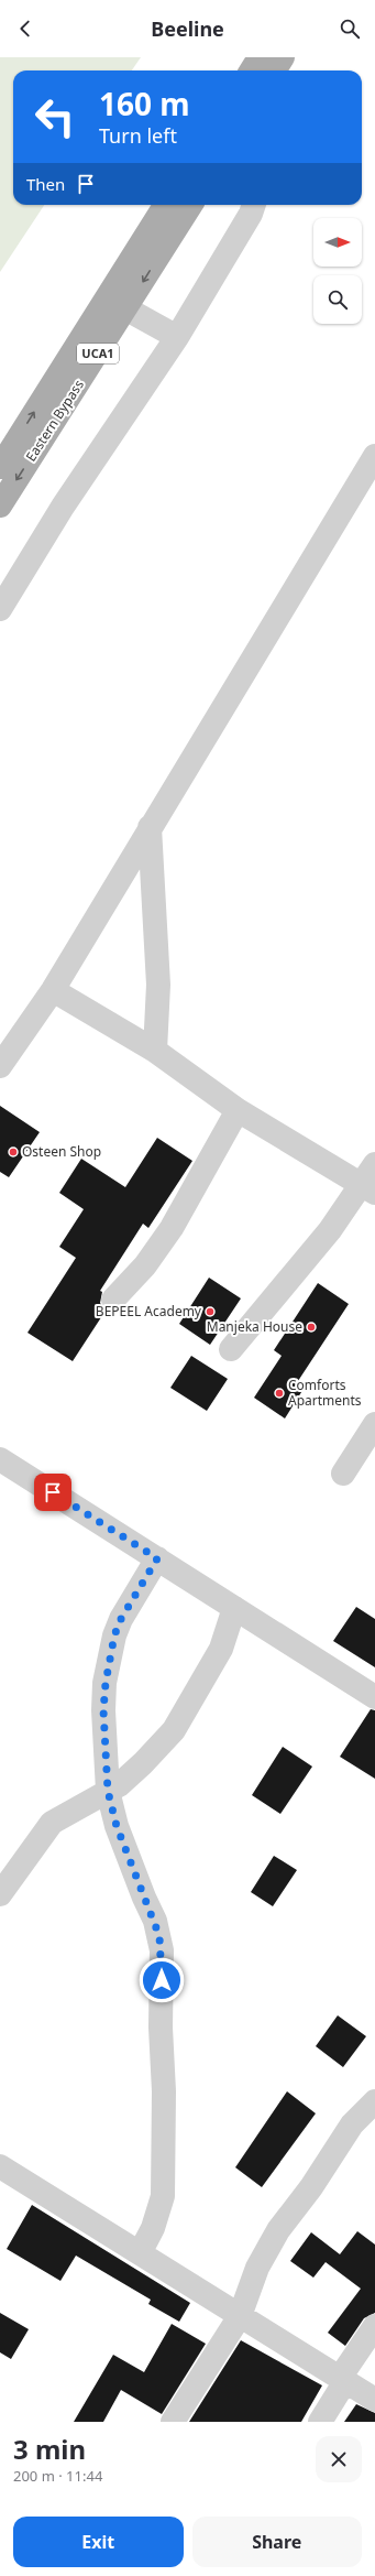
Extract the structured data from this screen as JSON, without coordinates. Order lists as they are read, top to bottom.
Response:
{
  "streets": {
    "main road": ["UCA1", "Eastern Bypass"]
  },
  "places": [
    "Osteen Shop",
    "BEPEEL Academy",
    "Manjeka House",
    "Comforts Apartments"
  ],
  "north": "right",
  "page": {
    "header": "Beeline",
    "turn": ["160 m", "Turn left"],
    "then": "Then",
    "heading": ["3 min", "200 m · 11:44"],
    "buttons": ["Exit", "Share"]
  }
}
